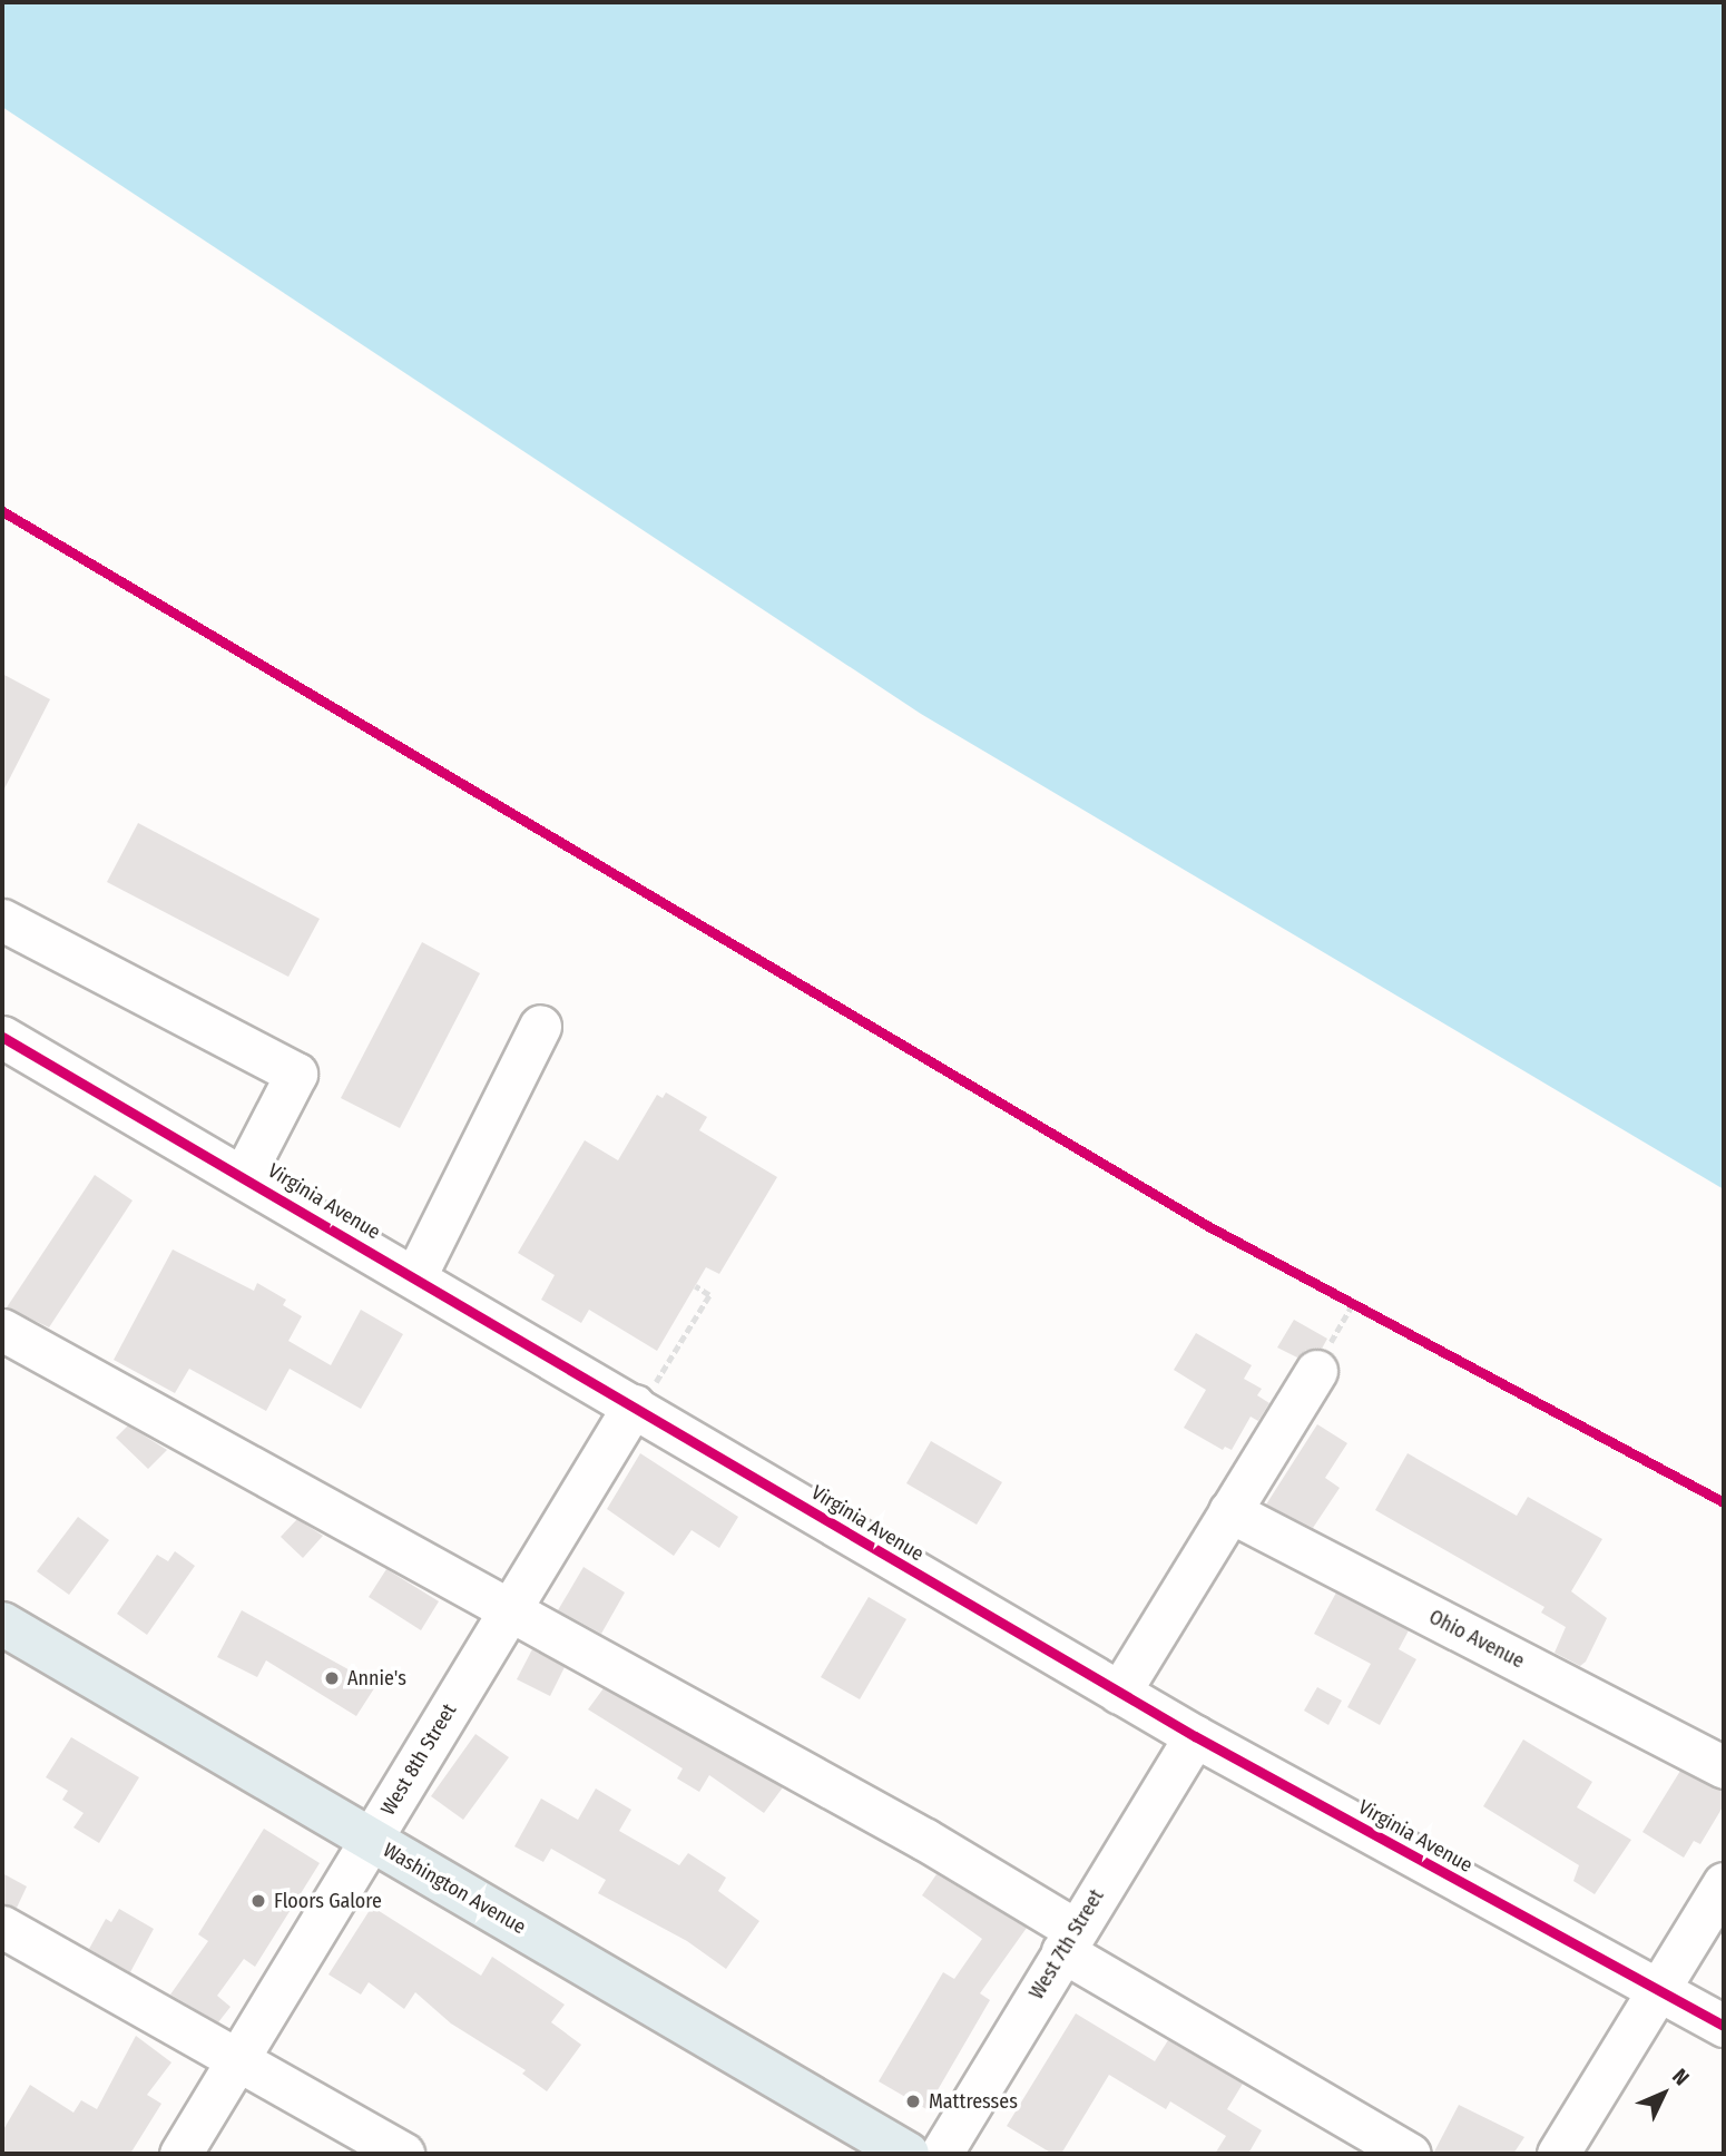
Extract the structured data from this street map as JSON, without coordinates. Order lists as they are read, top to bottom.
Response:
{
  "streets": {
    "main road": ["Washington Avenue"],
    "street": [
      "Virginia Avenue",
      "Ohio Avenue",
      "West 8th Street",
      "West 7th Street"
    ]
  },
  "crossings": [
    ["Virginia Avenue", "West 8th Street"],
    ["Virginia Avenue", "West 7th Street"],
    ["West 8th Street", "Washington Avenue"]
  ],
  "places": ["Annie's", "Floors Galore", "Mattresses"],
  "north": "top right"
}
